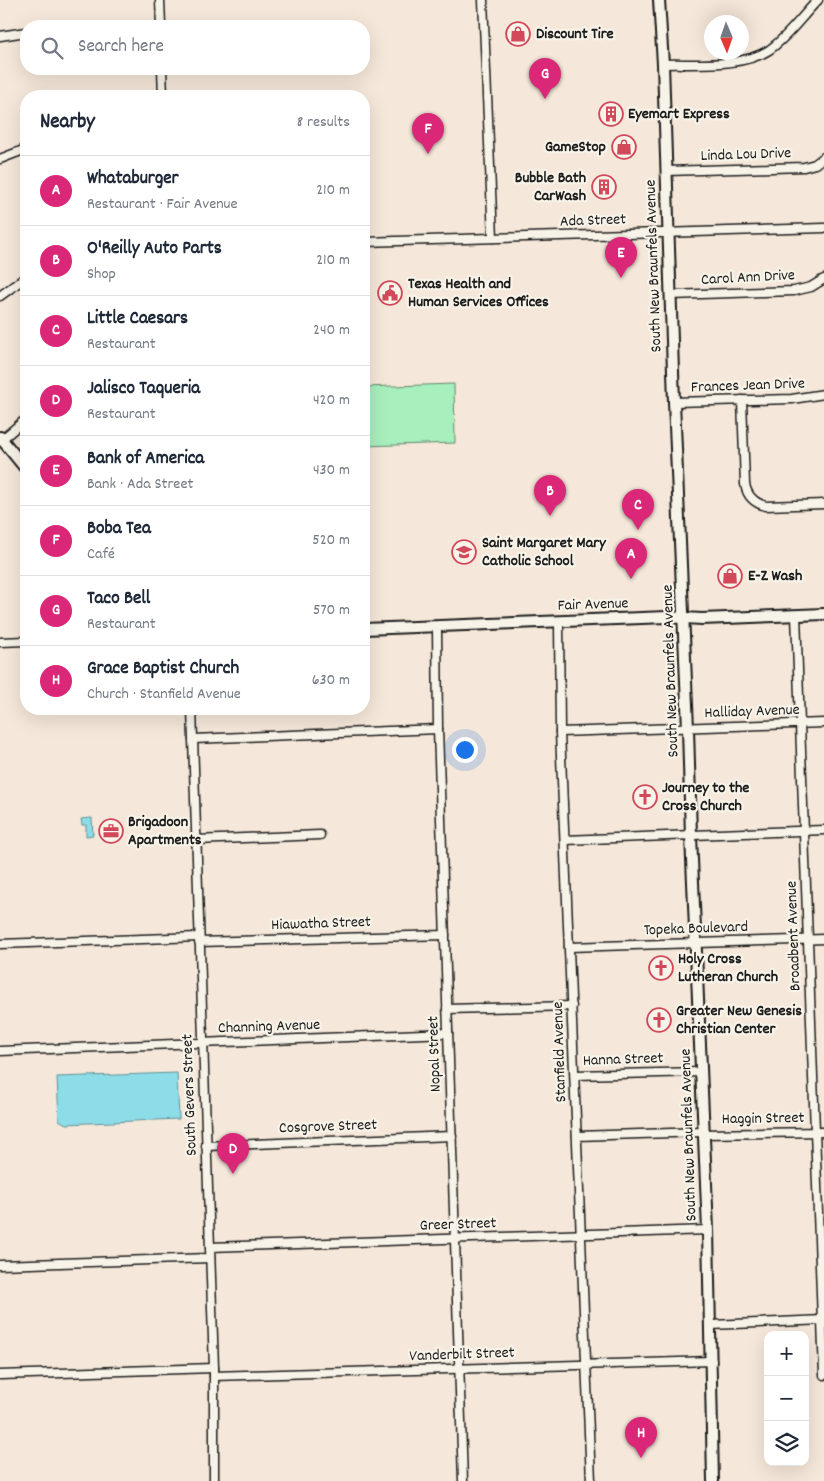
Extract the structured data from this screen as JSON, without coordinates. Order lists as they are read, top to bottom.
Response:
{
  "streets": {
    "main road": ["South New Braunfels Avenue", "Fair Avenue"],
    "street": [
      "Linda Lou Drive",
      "Ada Street",
      "Carol Ann Drive",
      "Frances Jean Drive",
      "Halliday Avenue",
      "Hiawatha Street",
      "Topeka Boulevard",
      "Broadbent Avenue",
      "Channing Avenue",
      "Stanfield Avenue",
      "Nopal Street",
      "Hanna Street",
      "South Gevers Street",
      "Haggin Street",
      "Cosgrove Street",
      "Greer Street",
      "Vanderbilt Street"
    ]
  },
  "crossings": [
    ["Linda Lou Drive", "South New Braunfels Avenue"],
    ["Ada Street", "South New Braunfels Avenue"],
    ["South New Braunfels Avenue", "Carol Ann Drive"],
    ["South New Braunfels Avenue", "Frances Jean Drive"],
    ["South New Braunfels Avenue", "Fair Avenue"],
    ["South New Braunfels Avenue", "Halliday Avenue"],
    ["South New Braunfels Avenue", "Topeka Boulevard"],
    ["South New Braunfels Avenue", "Hanna Street"],
    ["South New Braunfels Avenue", "Haggin Street"],
    ["South New Braunfels Avenue", "Greer Street"],
    ["South New Braunfels Avenue", "Vanderbilt Street"],
    ["Fair Avenue", "Broadbent Avenue"],
    ["Fair Avenue", "Stanfield Avenue"],
    ["Fair Avenue", "Nopal Street"],
    ["Halliday Avenue", "Broadbent Avenue"],
    ["Halliday Avenue", "Stanfield Avenue"],
    ["Hiawatha Street", "Nopal Street"],
    ["Hiawatha Street", "South Gevers Street"],
    ["Topeka Boulevard", "Broadbent Avenue"],
    ["Topeka Boulevard", "Stanfield Avenue"],
    ["Broadbent Avenue", "Haggin Street"],
    ["Channing Avenue", "Nopal Street"],
    ["Channing Avenue", "South Gevers Street"],
    ["Stanfield Avenue", "Hanna Street"],
    ["Stanfield Avenue", "Haggin Street"],
    ["Stanfield Avenue", "Greer Street"],
    ["Stanfield Avenue", "Vanderbilt Street"],
    ["Nopal Street", "Cosgrove Street"],
    ["Nopal Street", "Greer Street"],
    ["Nopal Street", "Vanderbilt Street"],
    ["South Gevers Street", "Cosgrove Street"],
    ["South Gevers Street", "Greer Street"],
    ["South Gevers Street", "Vanderbilt Street"]
  ],
  "places": {
    "shop": ["Discount Tire", "GameStop", "E-Z Wash"],
    "building": ["Eyemart Express", "Bubble Bath CarWash"],
    "public building": ["Texas Health and Human Services Offices"],
    "school or university": ["Saint Margaret Mary Catholic School"],
    "church": ["Journey to the Cross Church", "Holy Cross Lutheran Church", "Greater New Genesis Christian Center"],
    "office": ["Brigadoon Apartments"]
  },
  "north": "bottom",
  "page": {
    "search": "Search here",
    "pins": [
      "G",
      "F",
      "E",
      "B",
      "C",
      "A",
      "D",
      "H"
    ],
    "heading": ["Nearby", "8 results"],
    "list": [
      {
        "mark": "A",
        "name": "Whataburger",
        "note": "Restaurant · Fair Avenue",
        "value": "210 m"
      },
      {
        "mark": "B",
        "name": "O'Reilly Auto Parts",
        "note": "Shop",
        "value": "210 m"
      },
      {
        "mark": "C",
        "name": "Little Caesars",
        "note": "Restaurant",
        "value": "240 m"
      },
      {
        "mark": "D",
        "name": "Jalisco Taqueria",
        "note": "Restaurant",
        "value": "420 m"
      },
      {
        "mark": "E",
        "name": "Bank of America",
        "note": "Bank · Ada Street",
        "value": "430 m"
      },
      {
        "mark": "F",
        "name": "Boba Tea",
        "note": "Café",
        "value": "520 m"
      },
      {
        "mark": "G",
        "name": "Taco Bell",
        "note": "Restaurant",
        "value": "570 m"
      },
      {
        "mark": "H",
        "name": "Grace Baptist Church",
        "note": "Church · Stanfield Avenue",
        "value": "630 m"
      }
    ],
    "map_buttons": ["+", "−"]
  }
}
